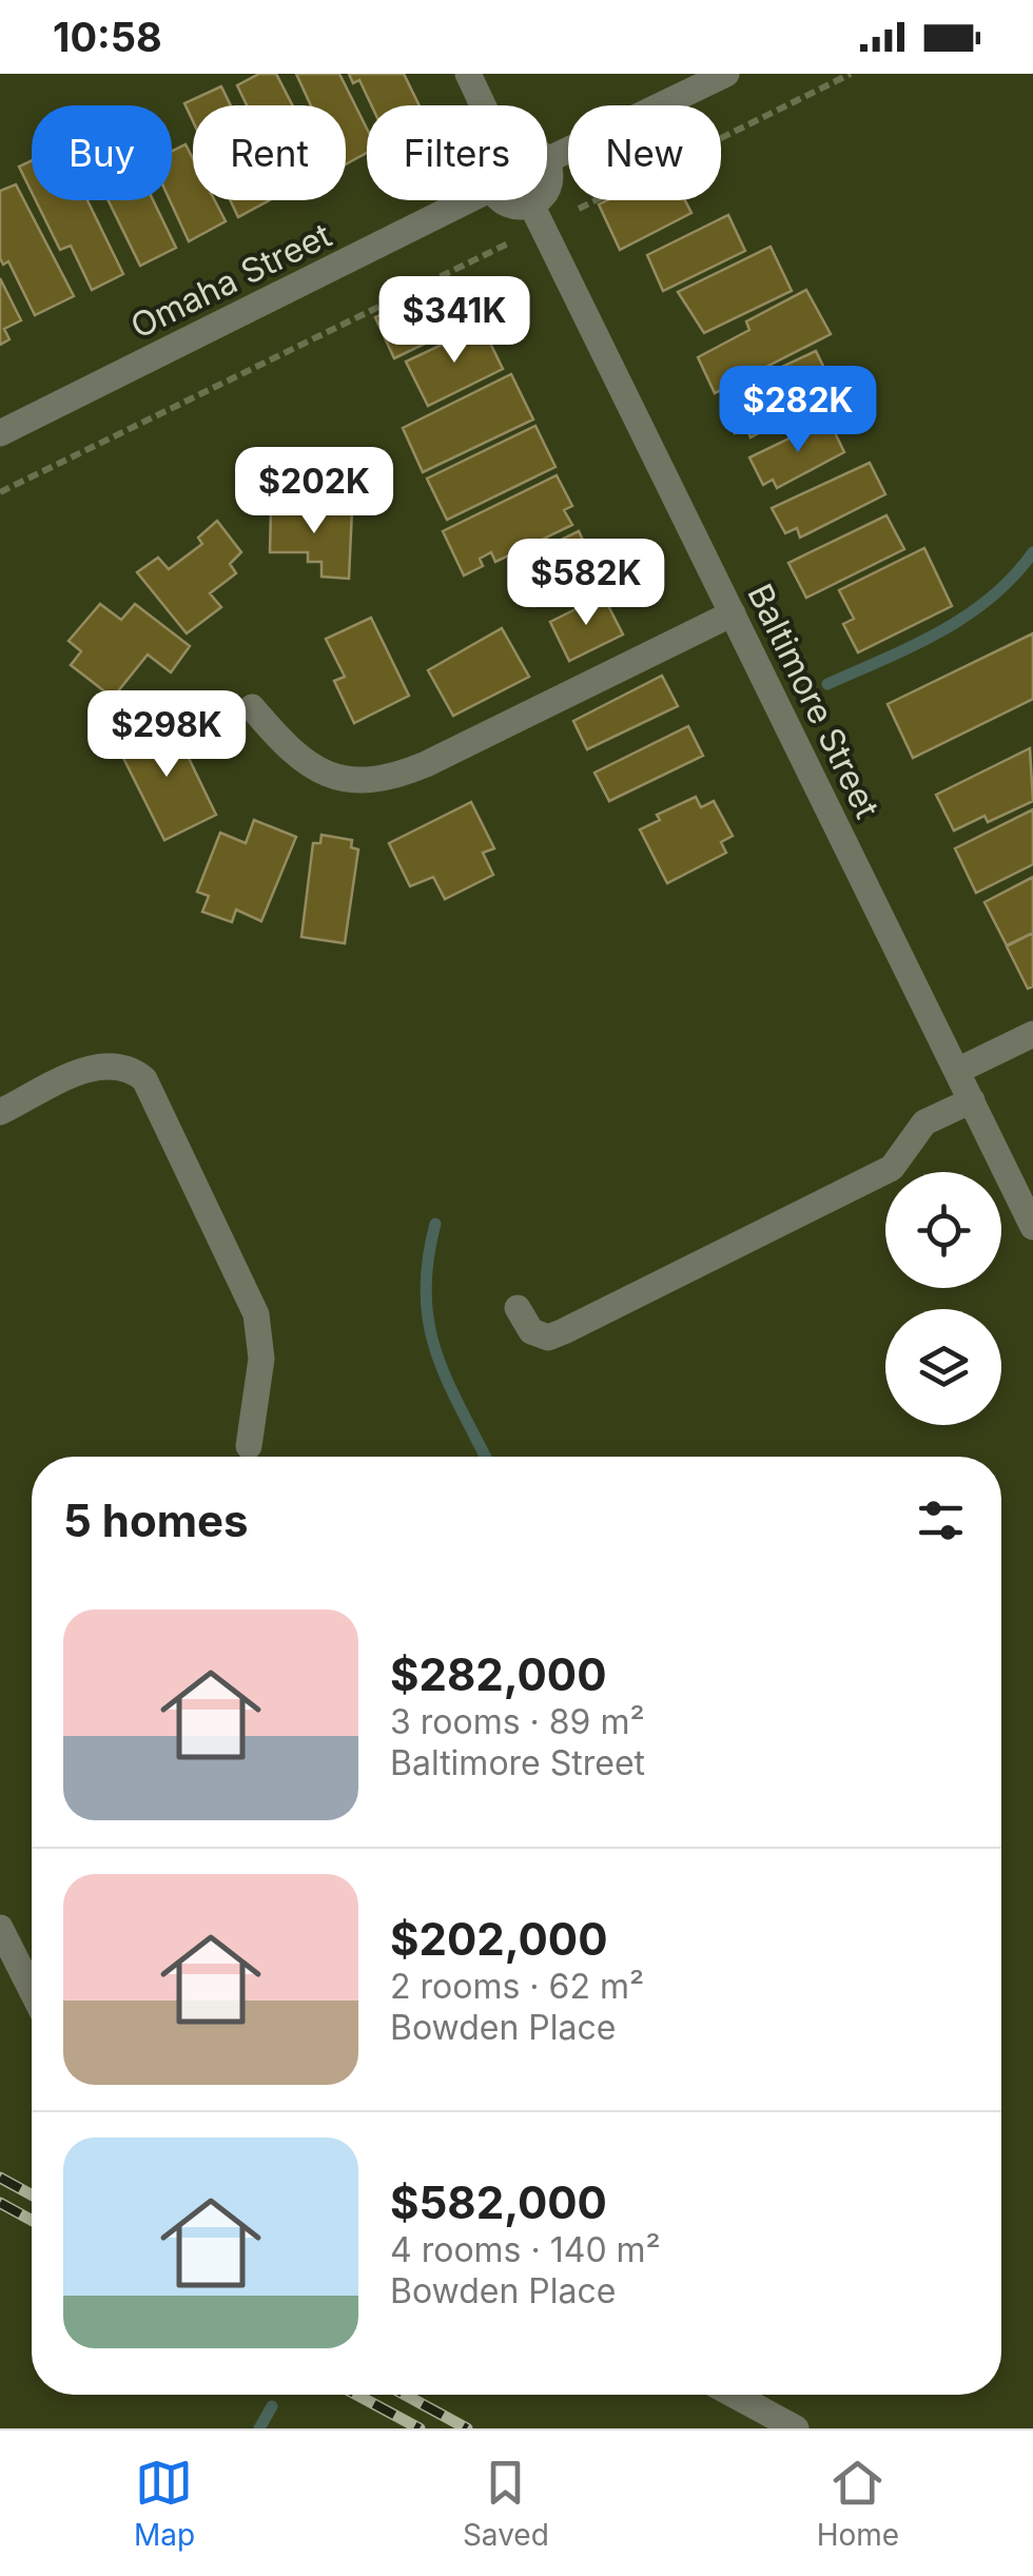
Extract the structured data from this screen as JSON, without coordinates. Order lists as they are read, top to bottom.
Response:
{
  "streets": {
    "street": ["Omaha Street", "Baltimore Street"]
  },
  "page": {
    "status": "10:58",
    "chip": [
      "Buy",
      "Rent",
      "Filters",
      "New"
    ],
    "price": [
      "$341K",
      "$282K",
      "$202K",
      "$582K",
      "$298K"
    ],
    "heading": "5 homes",
    "list": [
      {
        "name": "$282,000",
        "note": "3 rooms · 89 m² · Baltimore Street"
      },
      {
        "name": "$202,000",
        "note": "2 rooms · 62 m² · Bowden Place"
      },
      {
        "name": "$582,000",
        "note": "4 rooms · 140 m² · Bowden Place"
      }
    ],
    "tabs": ["Map", "Saved", "Home"]
  }
}
